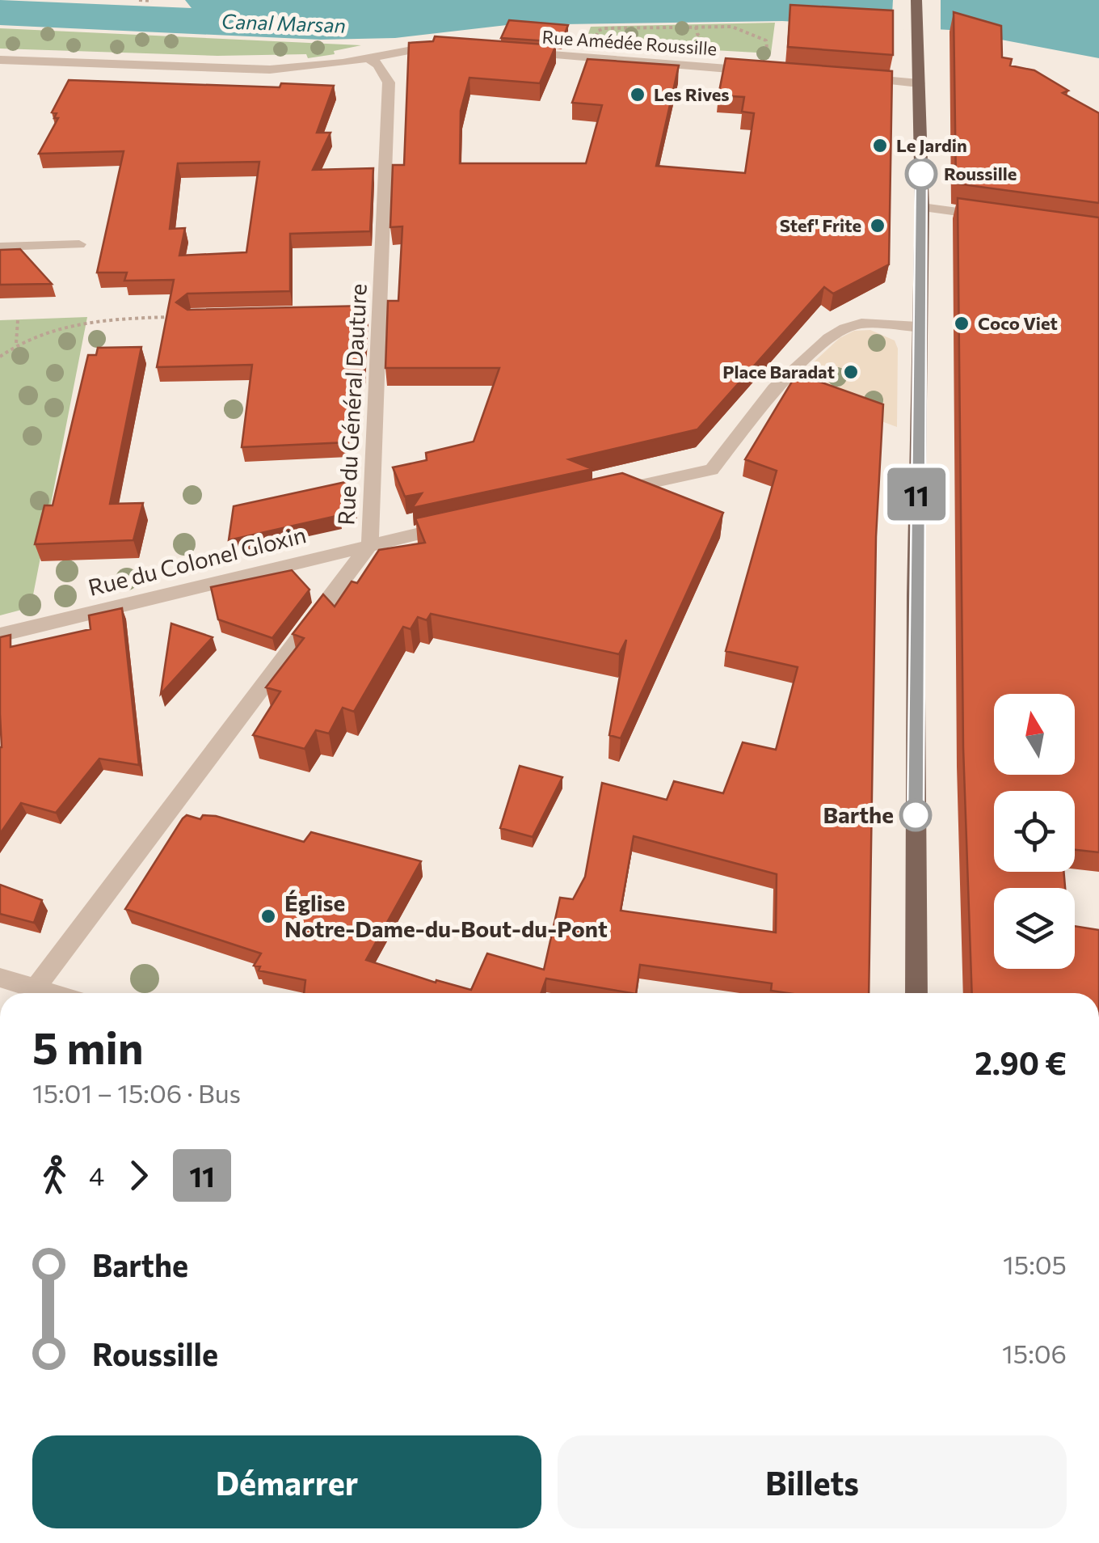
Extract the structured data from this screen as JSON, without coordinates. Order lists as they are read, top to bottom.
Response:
{
  "streets": {
    "street": ["Rue Amédée Roussille", "Rue du Général Dauture", "Rue du Colonel Gloxin"]
  },
  "crossings": [
    ["Rue du Général Dauture", "Rue du Colonel Gloxin"]
  ],
  "water": ["Canal Marsan"],
  "places": [
    "Les Rives",
    "Le Jardin",
    "Roussille",
    "Stef' Frite",
    "Coco Viet",
    "Place Baradat",
    "Barthe",
    "Église Notre-Dame-du-Bout-du-Pont"
  ],
  "lines": ["bus line 11"],
  "north": "top",
  "page": {
    "on_map": "11",
    "heading": ["5 min", "15:01 – 15:06 · Bus", "2.90 €"],
    "legs": ["4", "11"],
    "list": [
      {
        "name": "Barthe",
        "value": "15:05"
      },
      {
        "name": "Roussille",
        "value": "15:06"
      }
    ],
    "buttons": ["Démarrer", "Billets"]
  }
}
